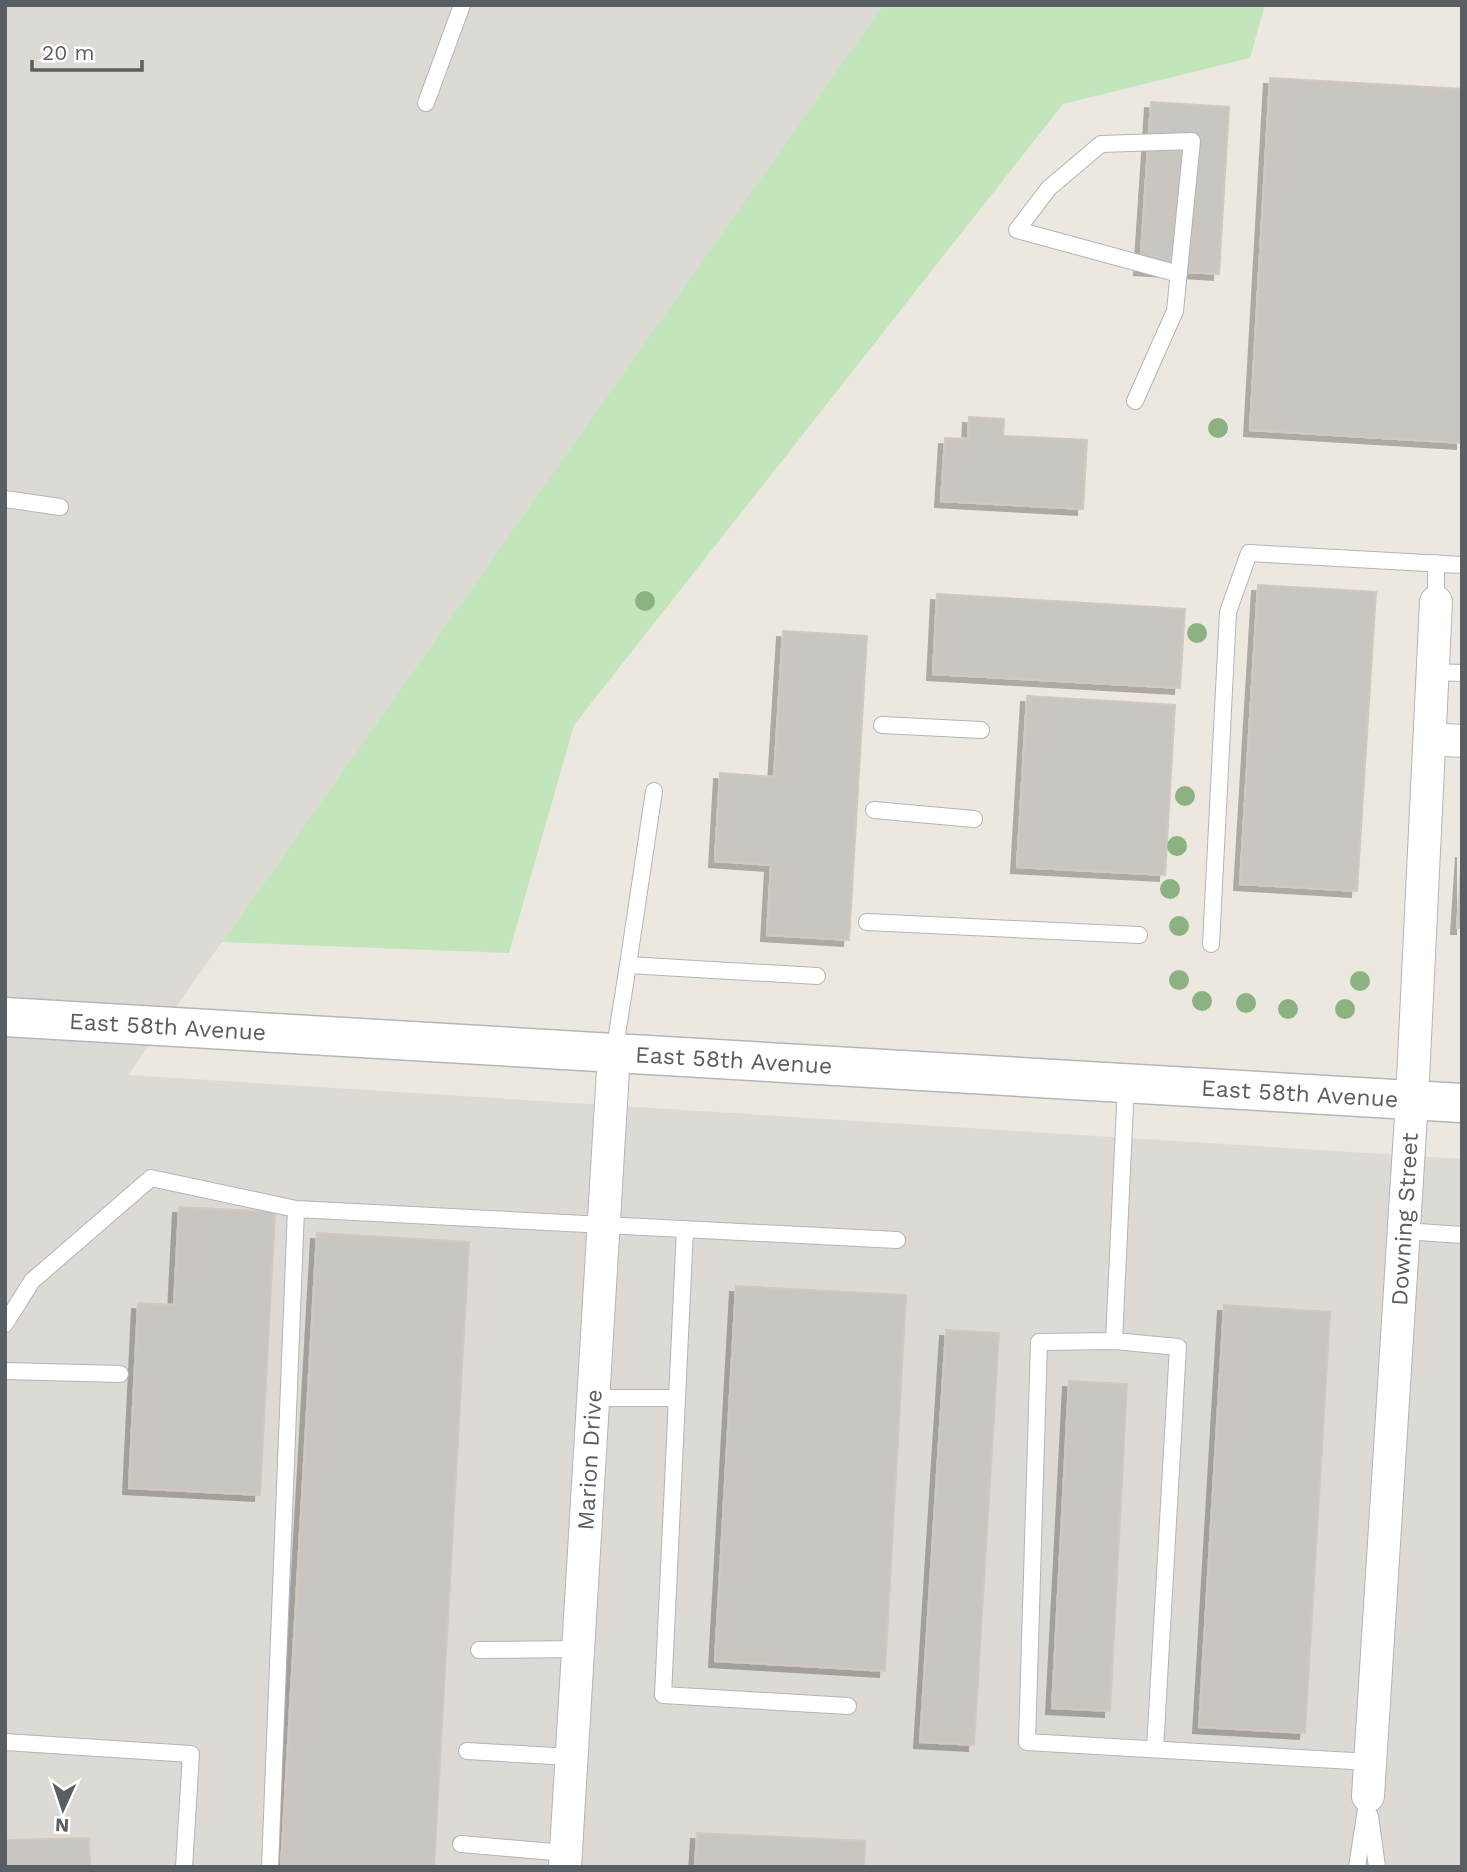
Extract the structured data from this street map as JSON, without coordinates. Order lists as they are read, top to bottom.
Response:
{
  "streets": {
    "main road": ["East 58th Avenue"],
    "street": ["Downing Street", "Marion Drive"]
  },
  "crossings": [
    ["East 58th Avenue", "Downing Street"],
    ["East 58th Avenue", "Marion Drive"]
  ],
  "scale_bar": "20 m",
  "north": "bottom"
}
